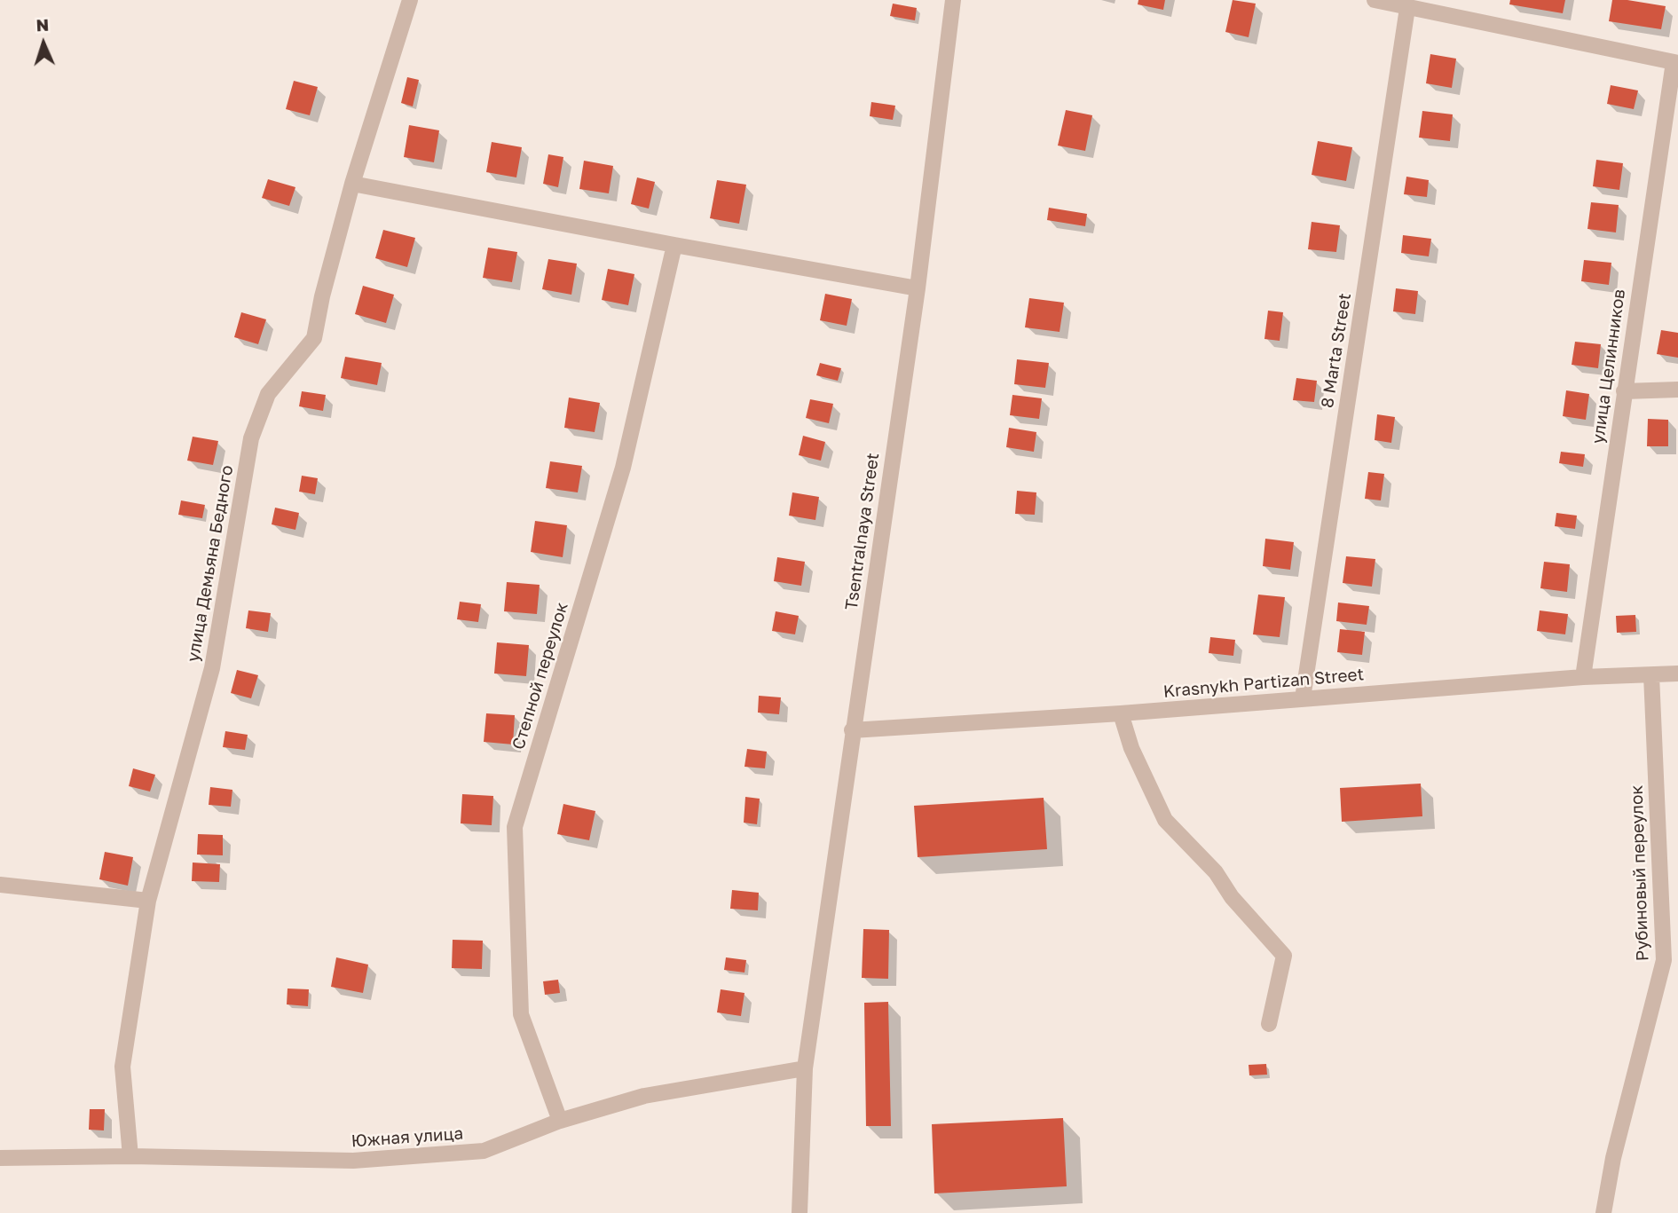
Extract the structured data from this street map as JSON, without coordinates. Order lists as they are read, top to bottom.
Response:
{
  "streets": {
    "street": [
      "8 Marta Street",
      "улица Целинников",
      "Tsentralnaya Street",
      "улица Демьяна Бедного",
      "Степной переулок",
      "Krasnykh Partizan Street",
      "Рубиновый переулок",
      "Южная улица"
    ]
  },
  "crossings": [
    ["8 Marta Street", "Krasnykh Partizan Street"],
    ["улица Целинников", "Krasnykh Partizan Street"],
    ["Tsentralnaya Street", "Krasnykh Partizan Street"],
    ["Tsentralnaya Street", "Южная улица"],
    ["улица Демьяна Бедного", "Южная улица"],
    ["Степной переулок", "Южная улица"],
    ["Krasnykh Partizan Street", "Рубиновый переулок"]
  ],
  "north": "top"
}
